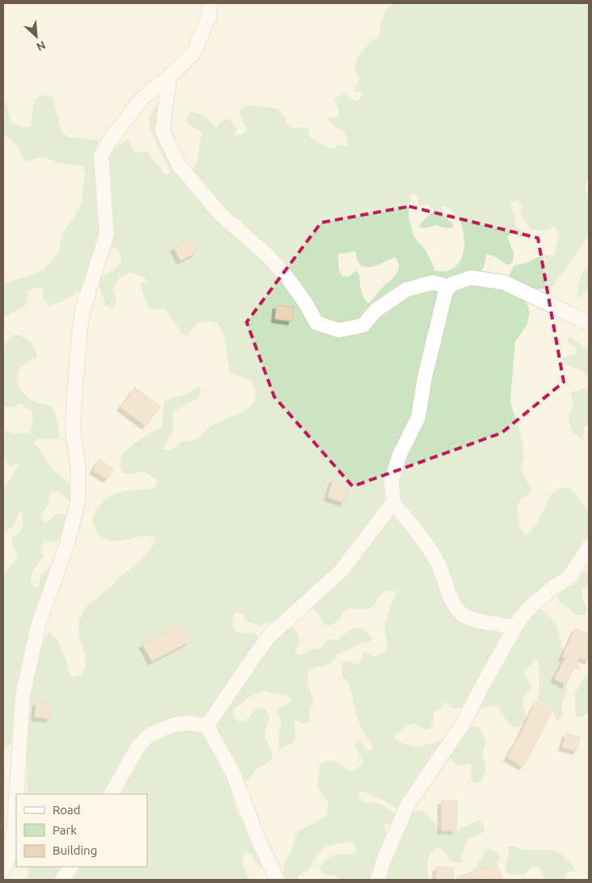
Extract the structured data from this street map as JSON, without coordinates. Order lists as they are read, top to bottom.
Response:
{
  "legend": ["Road", "Park", "Building"],
  "north": "bottom right"
}
